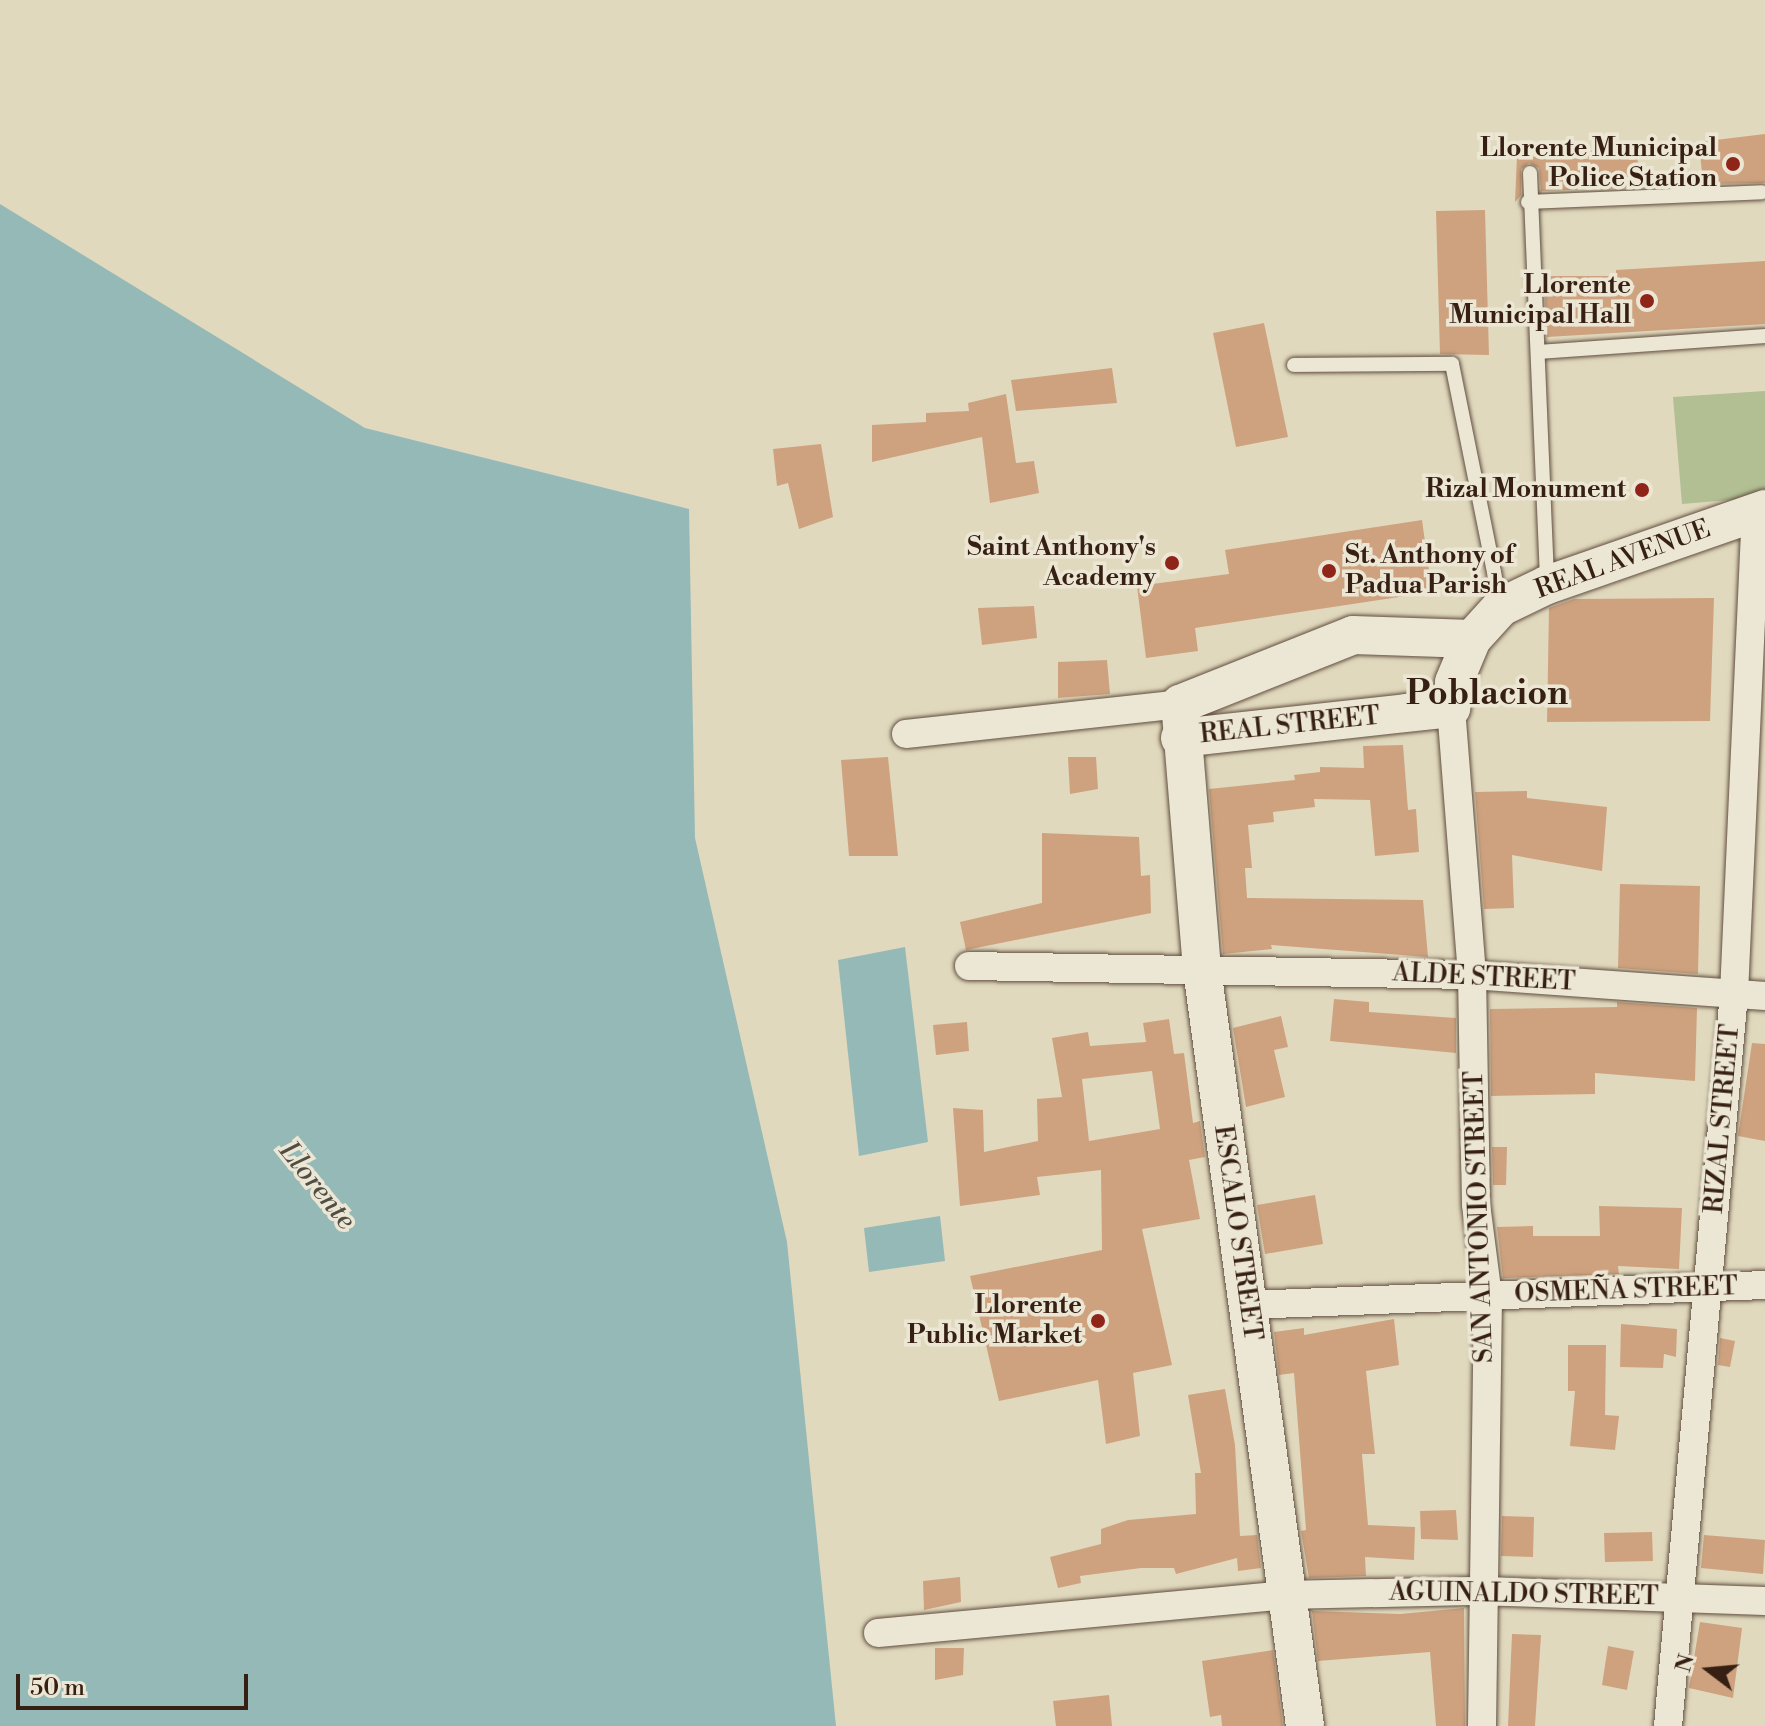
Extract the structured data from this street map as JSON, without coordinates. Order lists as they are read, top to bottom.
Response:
{
  "streets": {
    "street": [
      "REAL AVENUE",
      "REAL STREET",
      "ALDE STREET",
      "RIZAL STREET",
      "SAN ANTONIO STREET",
      "ESCALO STREET",
      "OSMEÑA STREET",
      "AGUINALDO STREET"
    ]
  },
  "crossings": [
    ["REAL AVENUE", "REAL STREET"],
    ["REAL AVENUE", "RIZAL STREET"],
    ["REAL AVENUE", "SAN ANTONIO STREET"],
    ["REAL STREET", "SAN ANTONIO STREET"],
    ["REAL STREET", "ESCALO STREET"],
    ["ALDE STREET", "RIZAL STREET"],
    ["ALDE STREET", "SAN ANTONIO STREET"],
    ["ALDE STREET", "ESCALO STREET"],
    ["RIZAL STREET", "OSMEÑA STREET"],
    ["RIZAL STREET", "AGUINALDO STREET"],
    ["SAN ANTONIO STREET", "OSMEÑA STREET"],
    ["SAN ANTONIO STREET", "AGUINALDO STREET"],
    ["ESCALO STREET", "OSMEÑA STREET"],
    ["ESCALO STREET", "AGUINALDO STREET"]
  ],
  "districts": ["Poblacion"],
  "water": ["Llorente"],
  "places": [
    "Llorente Municipal Police Station",
    "Llorente Municipal Hall",
    "Rizal Monument",
    "Saint Anthony's Academy",
    "St. Anthony of Padua Parish",
    "Llorente Public Market"
  ],
  "scale_bar": "50 m",
  "north": "left"
}
